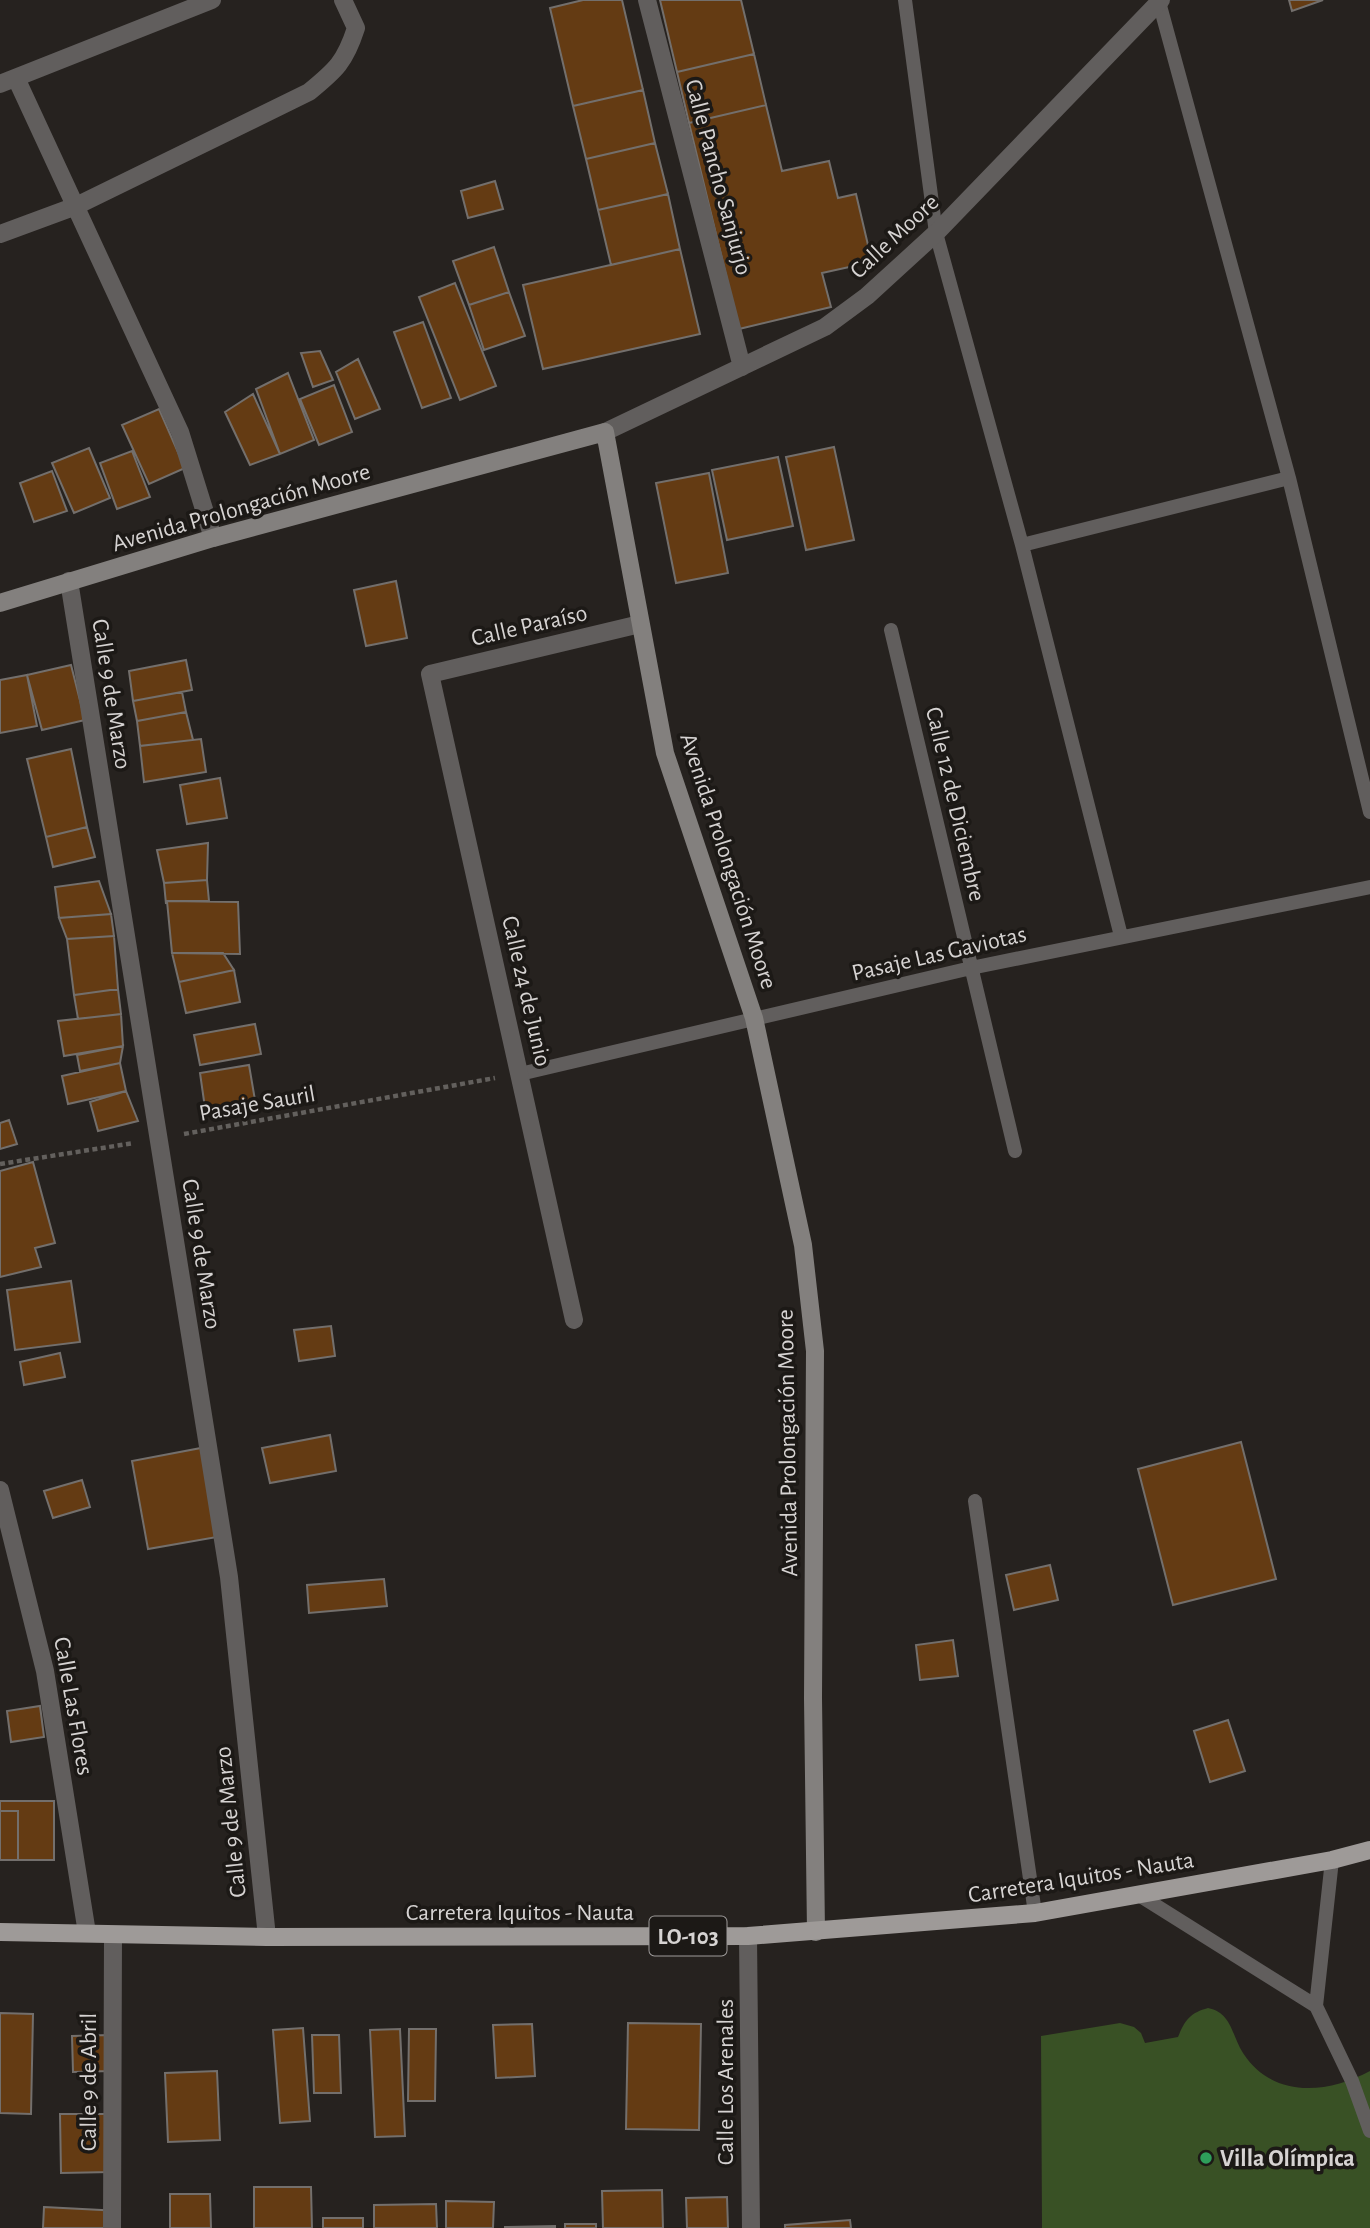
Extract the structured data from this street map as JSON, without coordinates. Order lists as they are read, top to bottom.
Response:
{
  "streets": {
    "main road": ["Carretera Iquitos - Nauta", "LO-103"],
    "street": [
      "Calle Pancho Sanjurjo",
      "Calle Moore",
      "Avenida Prolongación Moore",
      "Calle Paraíso",
      "Calle 9 de Marzo",
      "Calle 24 de Junio",
      "Calle Las Flores",
      "Calle 9 de Abril",
      "Calle Los Arenales"
    ],
    "lane": ["Calle 12 de Diciembre", "Pasaje Las Gaviotas"],
    "path": ["Pasaje Sauril"]
  },
  "crossings": [
    ["Calle Pancho Sanjurjo", "Calle Moore"],
    ["Calle Moore", "Avenida Prolongación Moore"],
    ["Avenida Prolongación Moore", "Calle Paraíso"],
    ["Avenida Prolongación Moore", "Calle 9 de Marzo"],
    ["Avenida Prolongación Moore", "Pasaje Las Gaviotas"],
    ["Avenida Prolongación Moore", "Carretera Iquitos - Nauta"],
    ["Calle Paraíso", "Calle 24 de Junio"],
    ["Calle 9 de Marzo", "Pasaje Sauril"],
    ["Calle 9 de Marzo", "Carretera Iquitos - Nauta"],
    ["Calle 12 de Diciembre", "Pasaje Las Gaviotas"],
    ["Pasaje Las Gaviotas", "Calle 24 de Junio"],
    ["Pasaje Las Gaviotas", "Pasaje Sauril"],
    ["Calle 24 de Junio", "Pasaje Sauril"],
    ["Calle Las Flores", "Carretera Iquitos - Nauta"],
    ["Carretera Iquitos - Nauta", "Calle 9 de Abril"],
    ["Carretera Iquitos - Nauta", "Calle Los Arenales"]
  ],
  "places": ["Villa Olímpica"]
}
